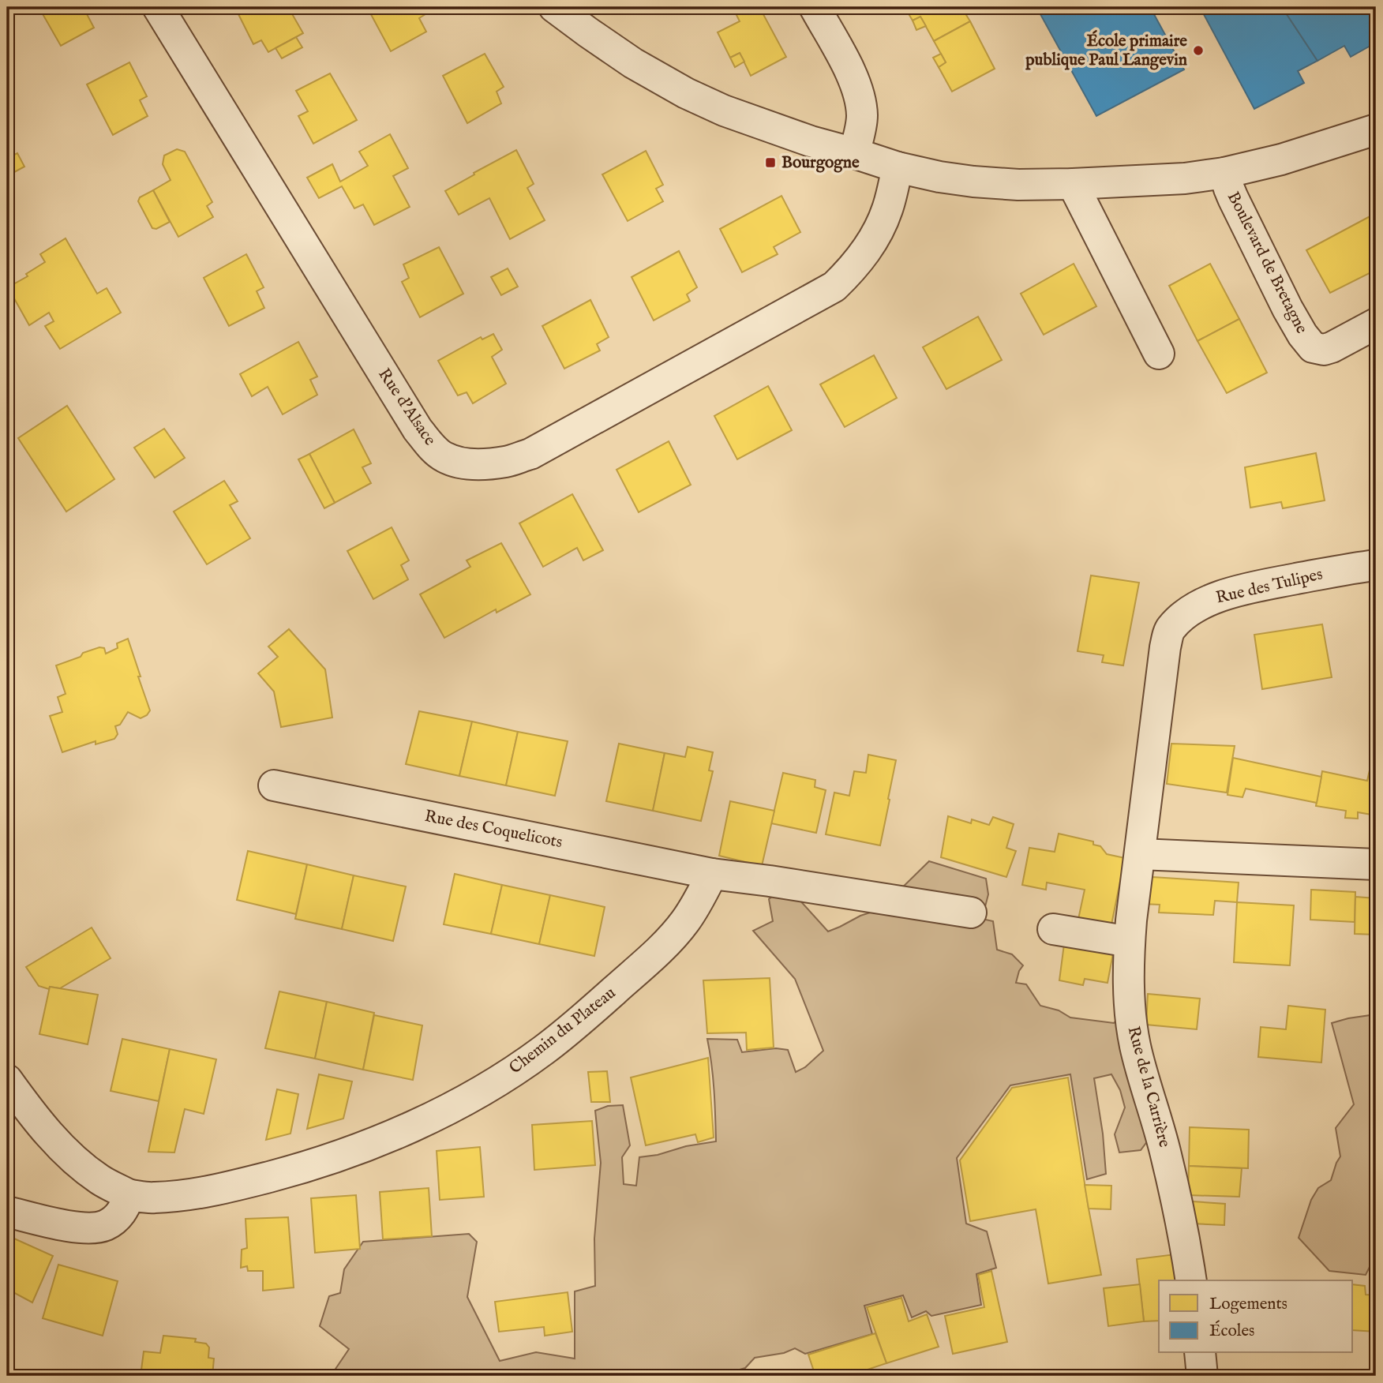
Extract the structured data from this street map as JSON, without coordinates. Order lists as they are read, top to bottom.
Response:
{
  "streets": {
    "street": [
      "Boulevard de Bretagne",
      "Rue d'Alsace",
      "Rue des Tulipes",
      "Rue des Coquelicots",
      "Chemin du Plateau",
      "Rue de la Carrière"
    ]
  },
  "crossings": [
    ["Boulevard de Bretagne", "Rue d'Alsace"],
    ["Rue des Tulipes", "Rue de la Carrière"],
    ["Rue des Coquelicots", "Chemin du Plateau"]
  ],
  "places": {
    "other": ["École primaire publique Paul Langevin"],
    "transit": ["Bourgogne"]
  },
  "legend": ["Logements", "Écoles"]
}
